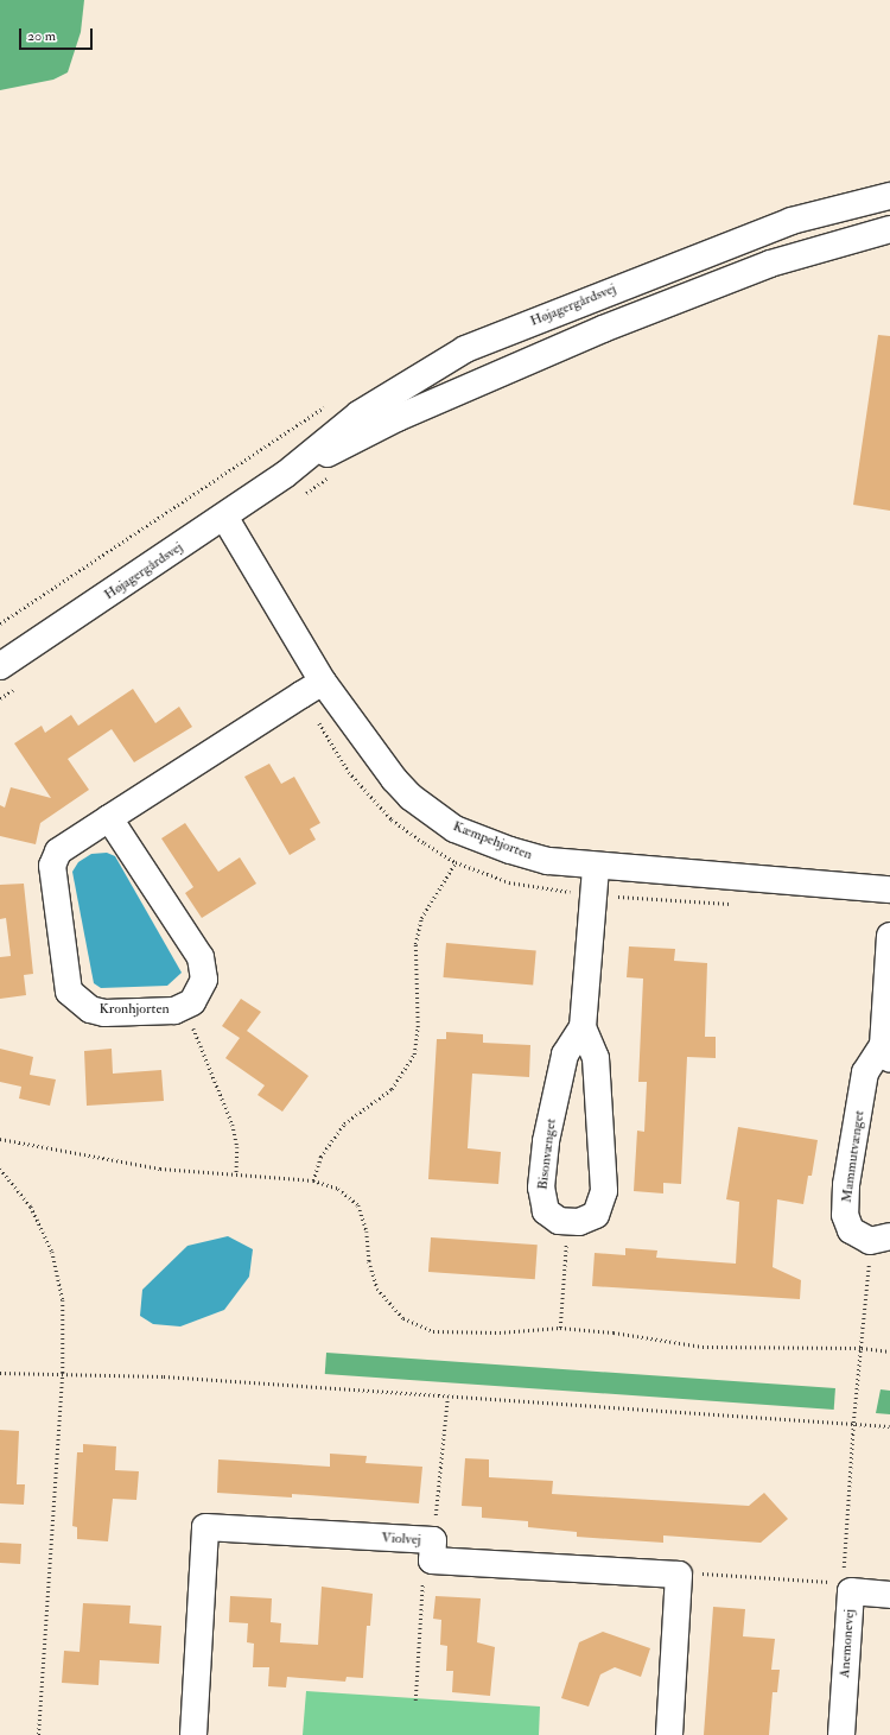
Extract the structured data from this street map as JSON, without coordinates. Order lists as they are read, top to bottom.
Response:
{
  "streets": {
    "street": [
      "Højagergårdsvej",
      "Kæmpehjorten",
      "Kronhjorten",
      "Bisonvænget",
      "Mammutvænget",
      "Violvej",
      "Anemonevej"
    ]
  },
  "crossings": [
    ["Højagergårdsvej", "Kæmpehjorten"],
    ["Kæmpehjorten", "Kronhjorten"],
    ["Kæmpehjorten", "Bisonvænget"]
  ],
  "scale_bar": "20 m"
}
